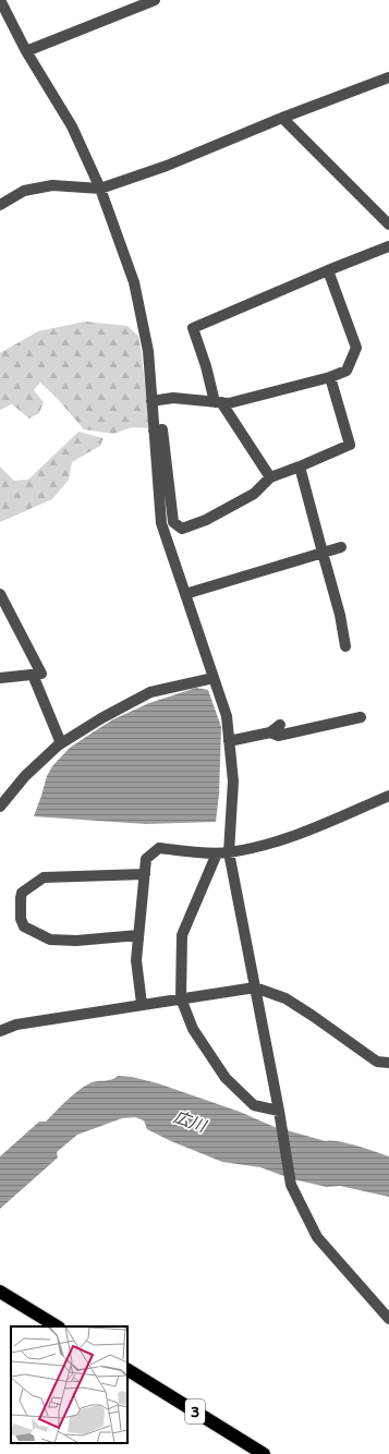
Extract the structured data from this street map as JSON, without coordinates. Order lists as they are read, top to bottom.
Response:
{
  "streets": {
    "highway": ["3"]
  },
  "water": ["広川"]
}
